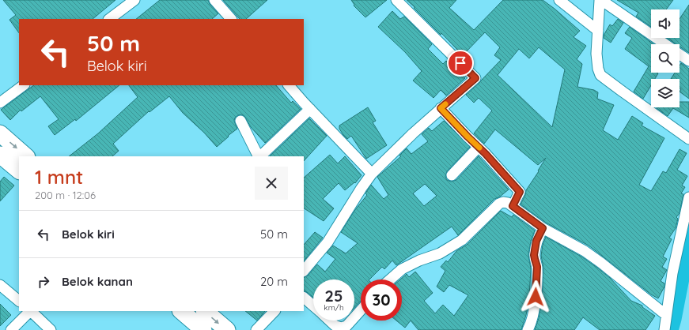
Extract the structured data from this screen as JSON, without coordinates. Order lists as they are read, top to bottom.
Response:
{
  "page": {
    "turn": ["50 m", "Belok kiri"],
    "heading": ["1 mnt", "200 m · 12:06"],
    "list": [
      {
        "name": "Belok kiri",
        "value": "50 m"
      },
      {
        "name": "Belok kanan",
        "value": "20 m"
      }
    ],
    "speed": "25 km/h",
    "limit": "30"
  }
}
